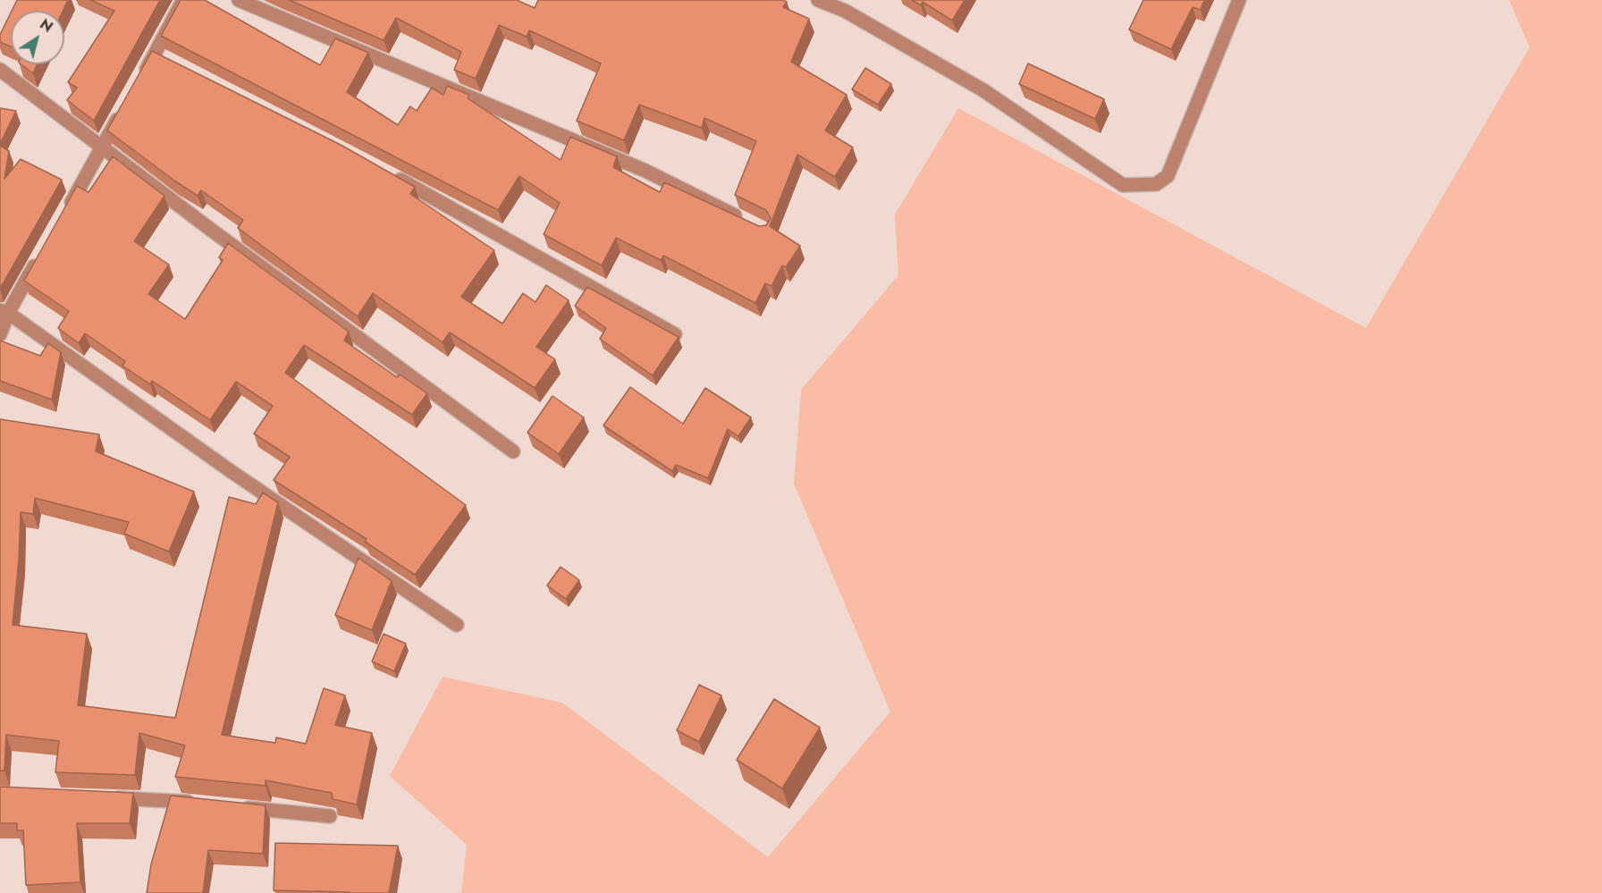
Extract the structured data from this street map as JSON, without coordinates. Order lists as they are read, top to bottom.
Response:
{
  "north": "top right"
}
